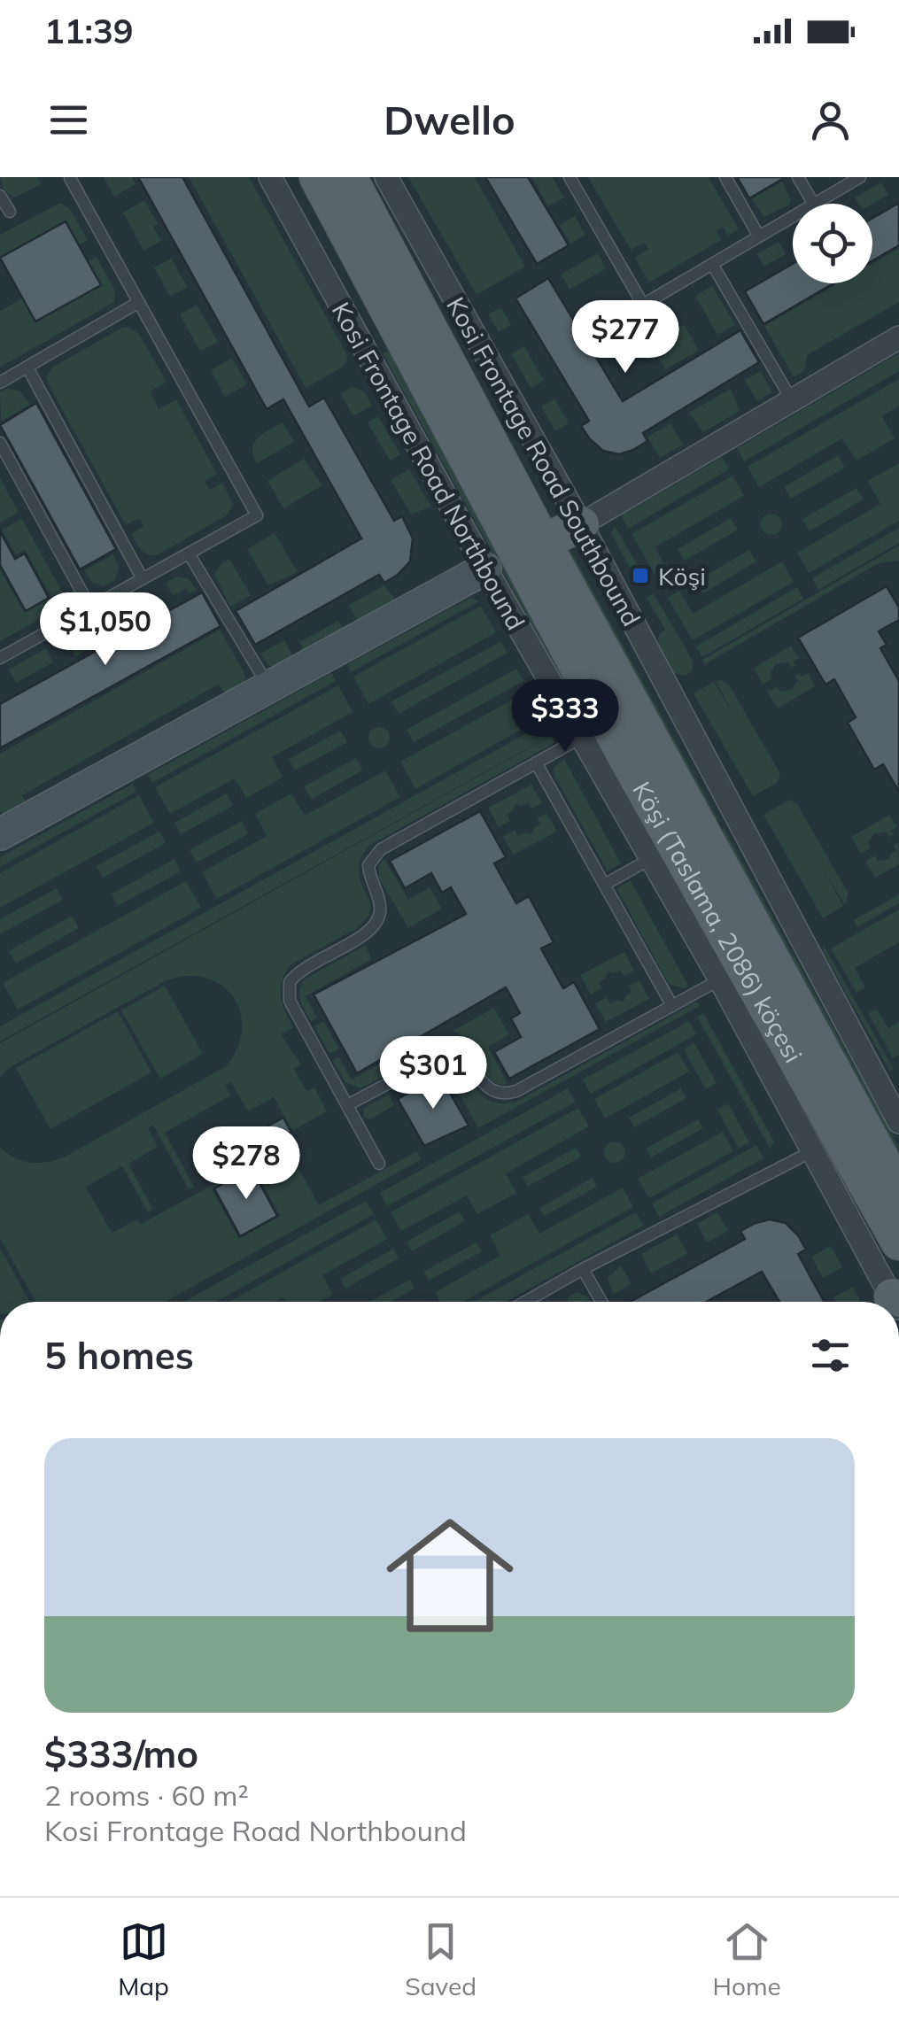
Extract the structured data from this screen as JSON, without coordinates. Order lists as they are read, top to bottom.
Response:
{
  "streets": {
    "main road": ["Köşi (Taslama, 2086) köçesi"],
    "street": ["Kosi Frontage Road Southbound", "Kosi Frontage Road Northbound"]
  },
  "places": {
    "transit": ["Köşi"]
  },
  "page": {
    "status": "11:39",
    "header": "Dwello",
    "price": [
      "$277",
      "$1,050",
      "$333",
      "$301",
      "$278"
    ],
    "heading": "5 homes",
    "list": [
      {
        "name": "$333/mo",
        "note": "2 rooms · 60 m² · Kosi Frontage Road Northbound"
      }
    ],
    "tabs": ["Map", "Saved", "Home"]
  }
}
